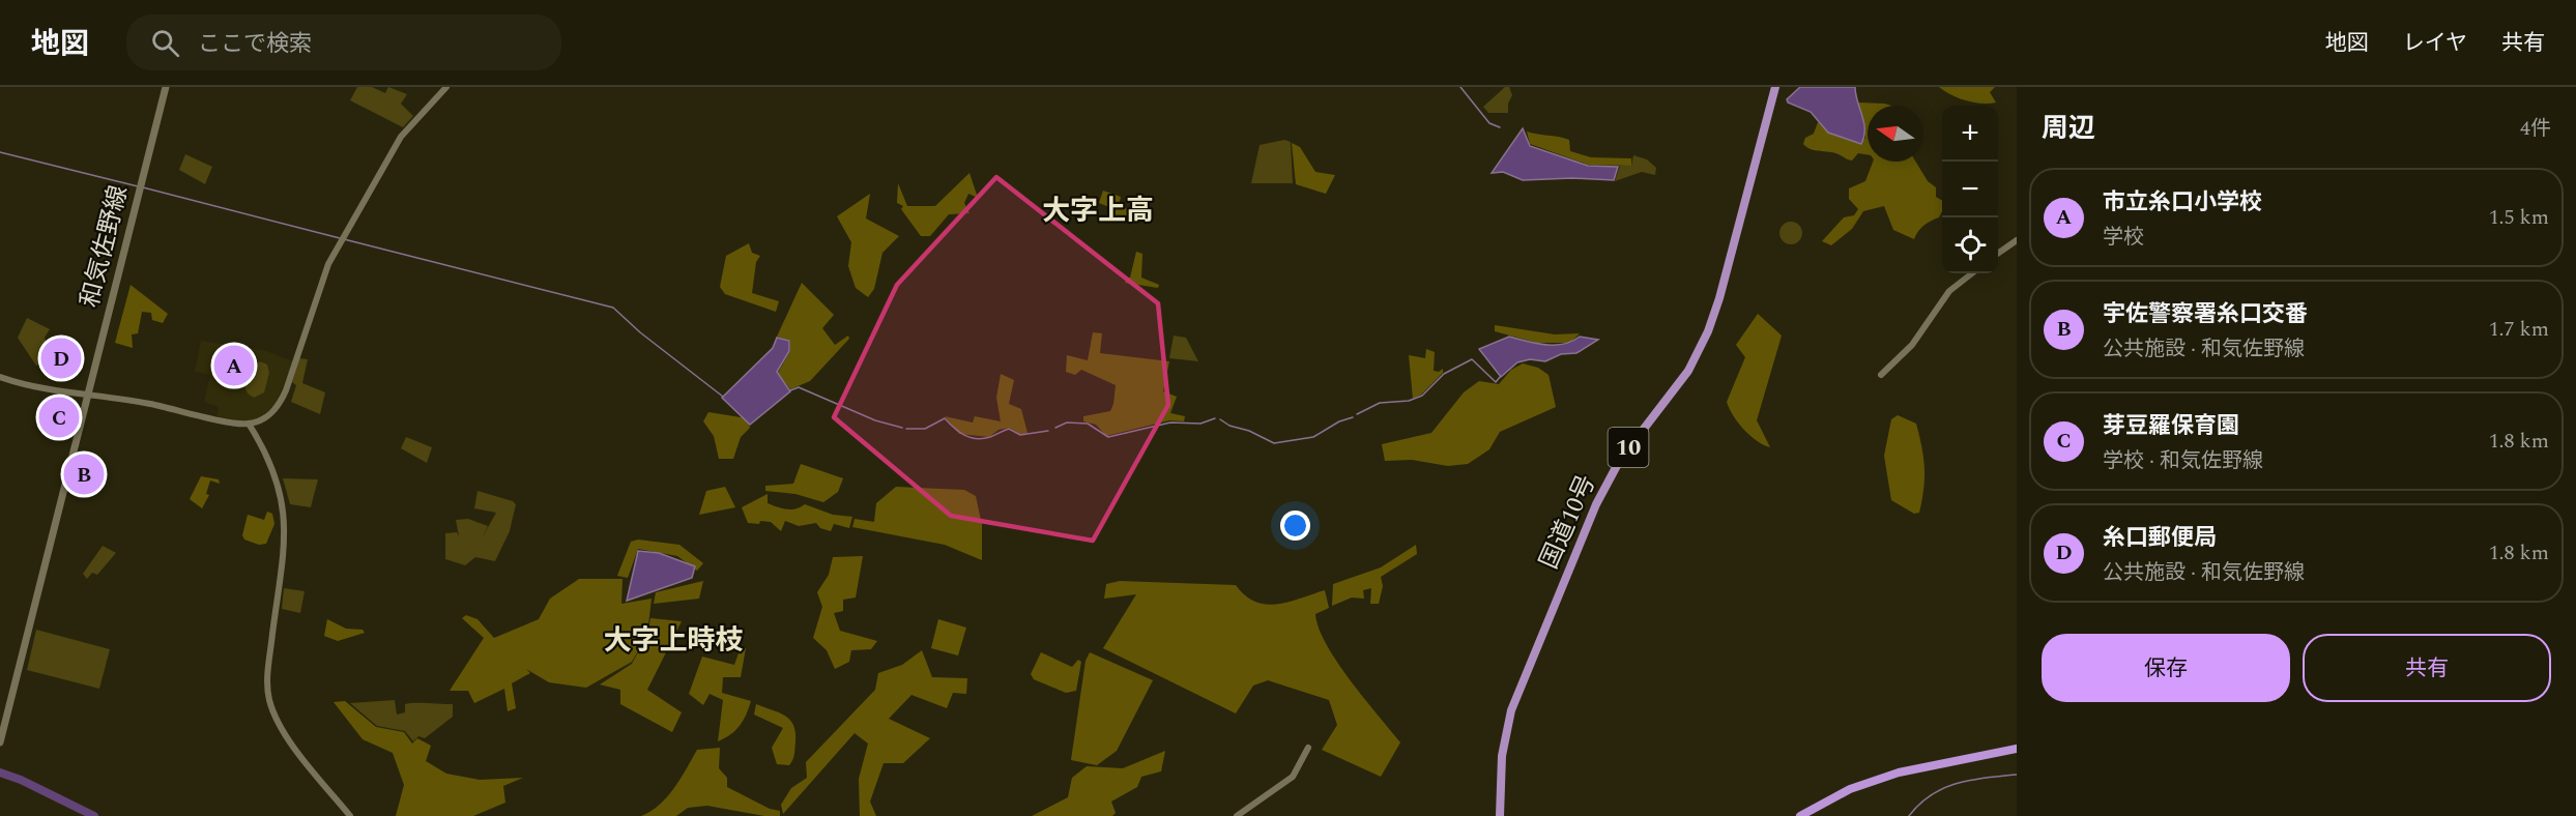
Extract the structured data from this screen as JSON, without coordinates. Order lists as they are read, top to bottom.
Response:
{
  "streets": {
    "highway": ["10", "国道10号"],
    "main road": ["和気佐野線"]
  },
  "districts": ["大字上高", "大字上時枝"],
  "north": "left",
  "page": {
    "header": "地図",
    "search": "ここで検索",
    "nav": ["地図", "レイヤ", "共有"],
    "heading": ["周辺", "4件"],
    "map_buttons": ["+", "−"],
    "list": [
      {
        "mark": "A",
        "name": "市立糸口小学校",
        "note": "学校",
        "value": "1.5 km"
      },
      {
        "mark": "B",
        "name": "宇佐警察署糸口交番",
        "note": "公共施設 · 和気佐野線",
        "value": "1.7 km"
      },
      {
        "mark": "C",
        "name": "芽豆羅保育園",
        "note": "学校 · 和気佐野線",
        "value": "1.8 km"
      },
      {
        "mark": "D",
        "name": "糸口郵便局",
        "note": "公共施設 · 和気佐野線",
        "value": "1.8 km"
      }
    ],
    "pins": [
      "D",
      "A",
      "C",
      "B"
    ],
    "buttons": ["保存", "共有"]
  }
}
